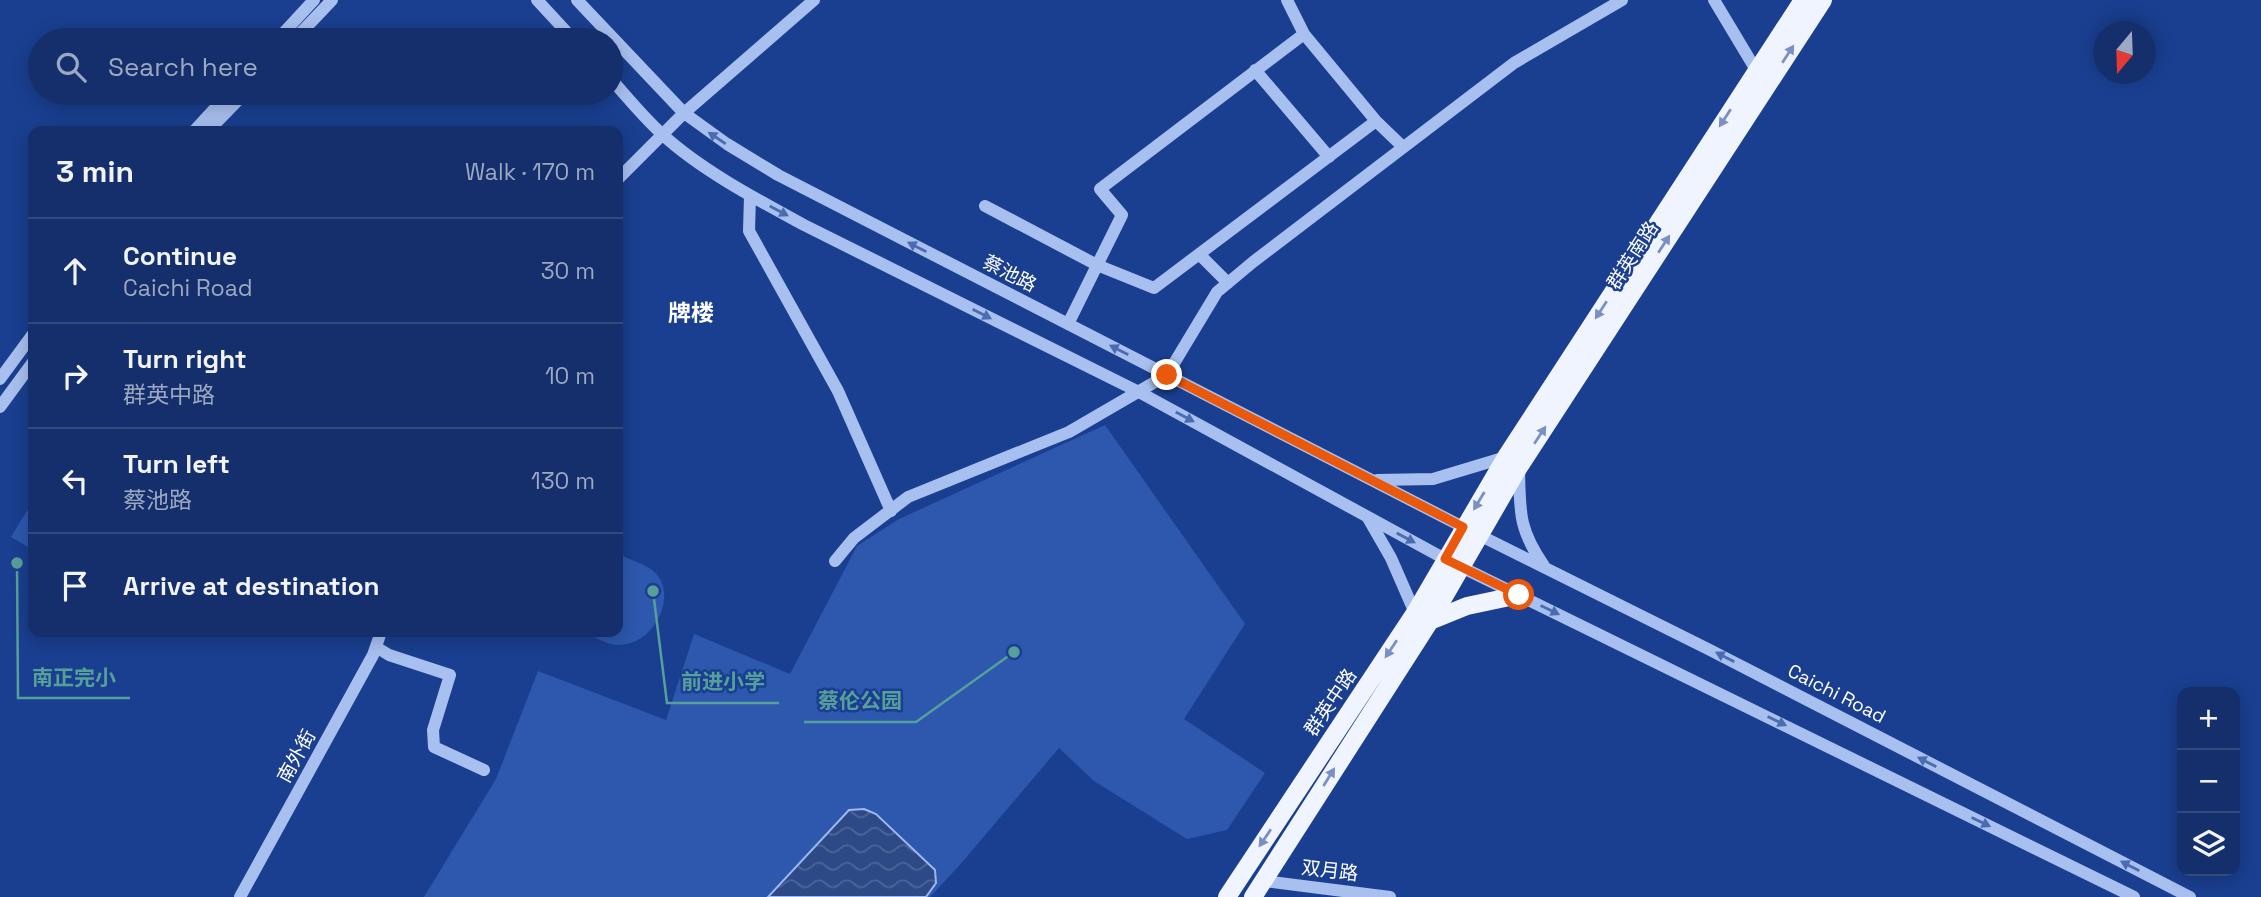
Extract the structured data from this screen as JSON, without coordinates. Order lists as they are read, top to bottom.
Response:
{
  "streets": {
    "main road": ["群英南路", "群英中路"],
    "street": [
      "蔡池路",
      "Caichi Road",
      "南外街",
      "双月路"
    ]
  },
  "crossings": [
    ["群英南路", "蔡池路"],
    ["群英南路", "Caichi Road"],
    ["群英南路", "群英中路"],
    ["蔡池路", "Caichi Road"],
    ["蔡池路", "群英中路"],
    ["Caichi Road", "群英中路"],
    ["群英中路", "双月路"]
  ],
  "districts": ["牌楼"],
  "places": ["南正完小", "前进小学", "蔡伦公园"],
  "north": "bottom",
  "page": {
    "search": "Search here",
    "heading": ["3 min", "Walk · 170 m"],
    "list": [
      ["Continue", "Caichi Road", "30 m"],
      ["Turn right", "群英中路", "10 m"],
      ["Turn left", "蔡池路", "130 m"],
      "Arrive at destination"
    ],
    "map_buttons": ["+", "−"]
  }
}
